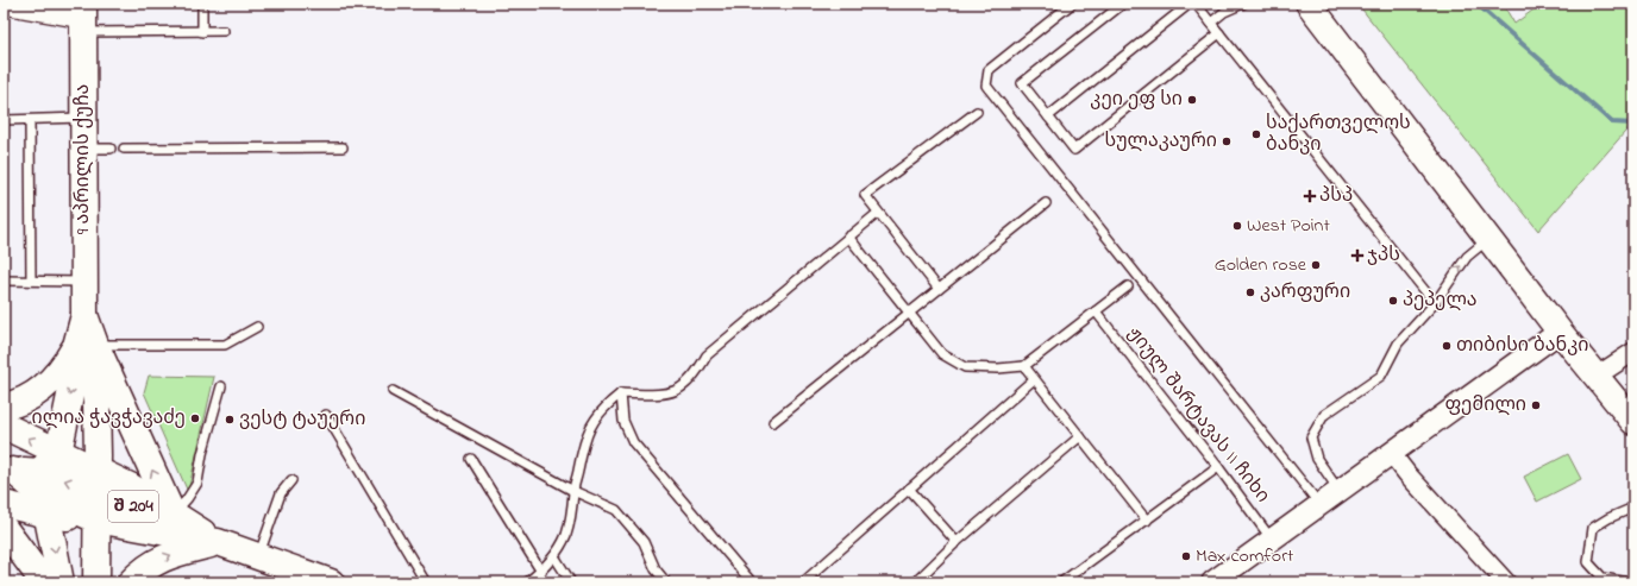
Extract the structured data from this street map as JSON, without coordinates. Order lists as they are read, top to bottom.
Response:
{
  "streets": {
    "main road": ["9 აპრილის ქუჩა", "შ 204"],
    "lane": ["ჟიულ შარტავას II ჩიხი"]
  },
  "places": {
    "other": [
      "კეი ეფ სი",
      "საქართველოს ბანკი",
      "სულაკაური",
      "West Point",
      "Golden rose",
      "კარფური",
      "პეპელა",
      "თიბისი ბანკი",
      "ფემილი",
      "ილია ჭავჭავაძე",
      "ვესტ ტაუერი",
      "Max comfort"
    ],
    "health": ["პსპ", "ჯპს"]
  }
}
